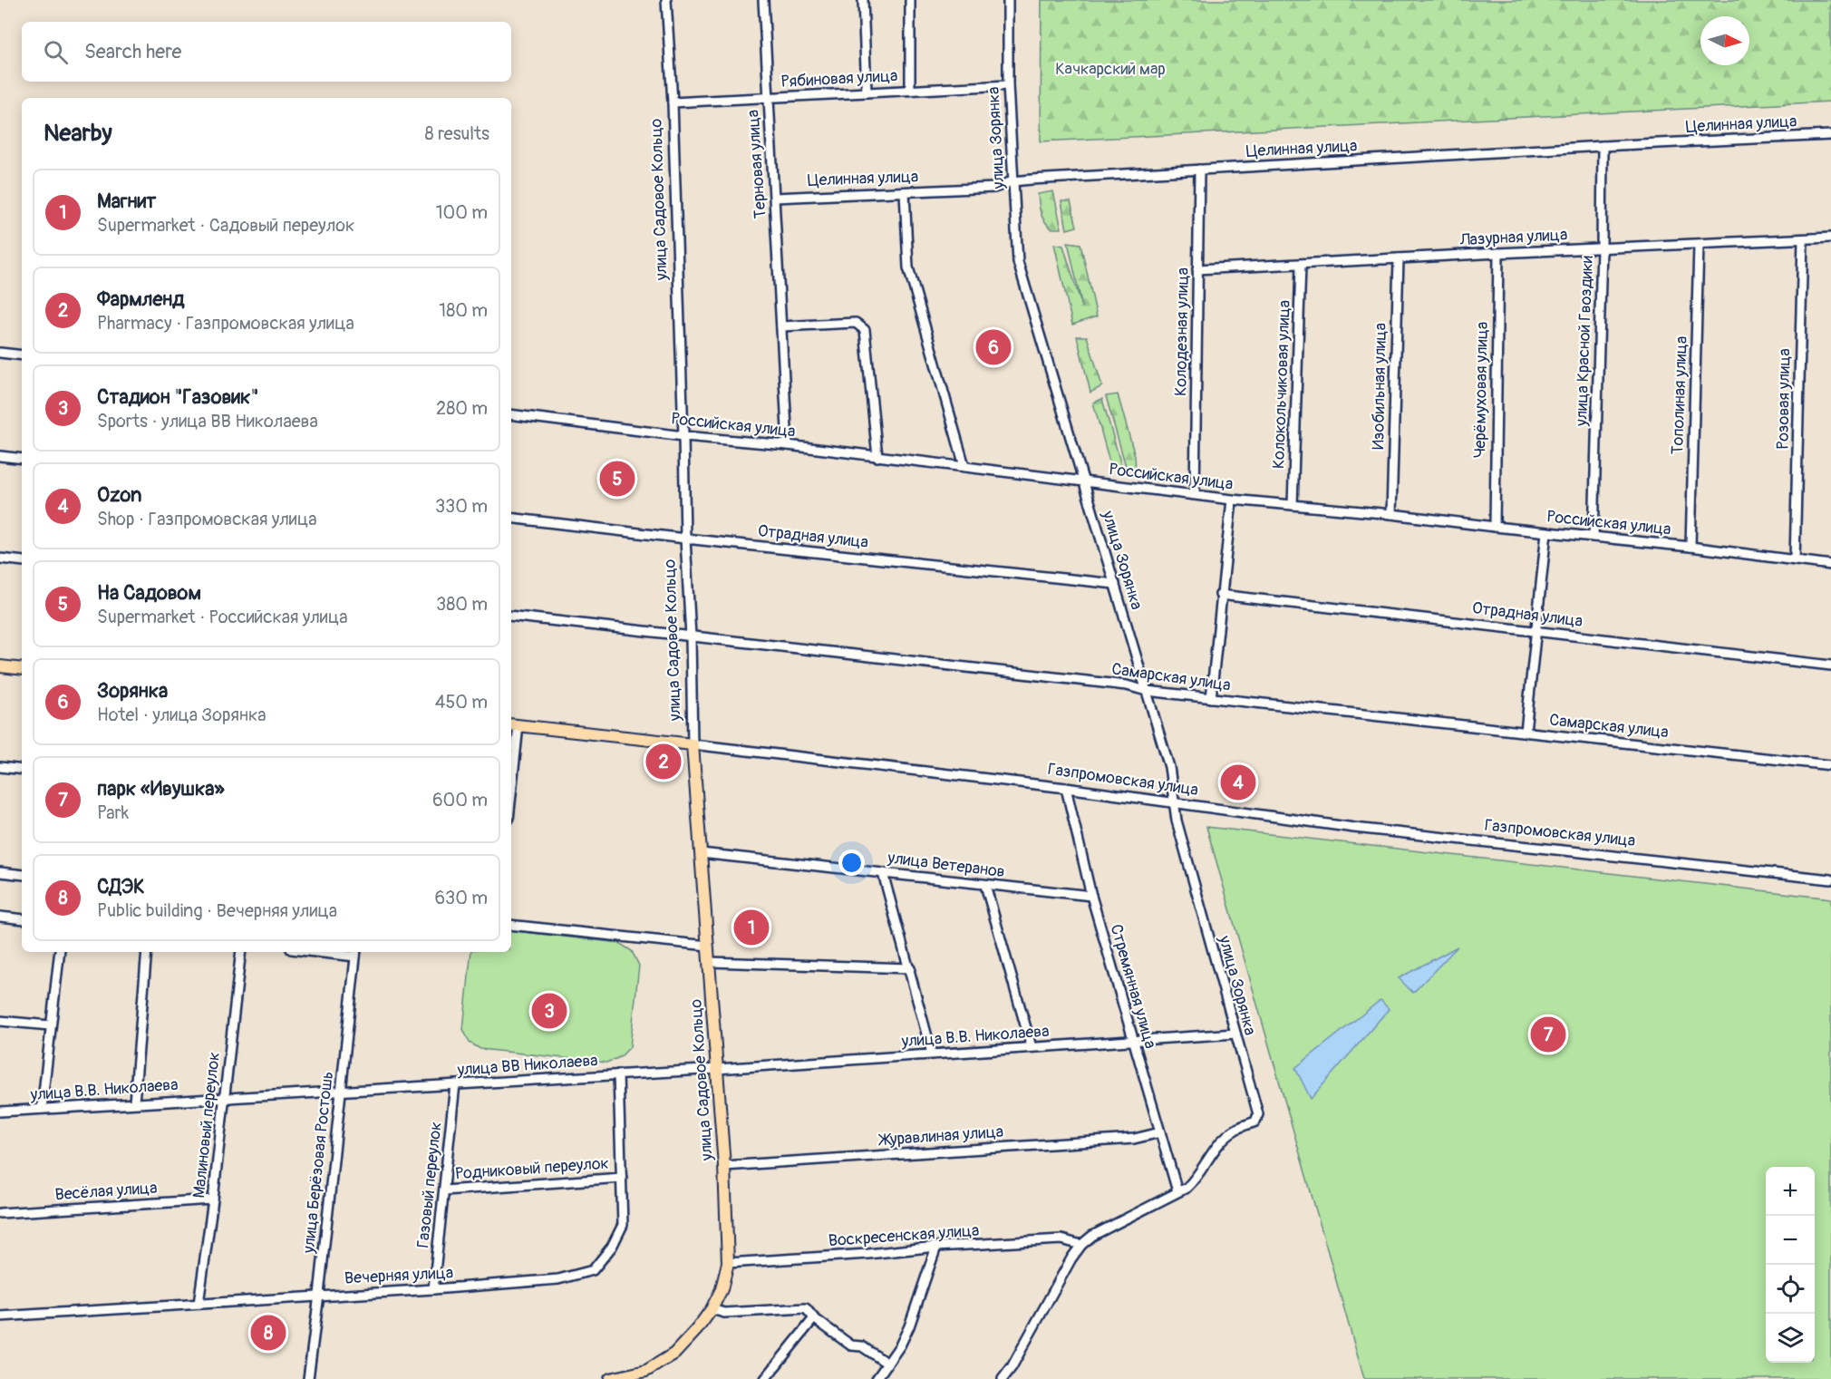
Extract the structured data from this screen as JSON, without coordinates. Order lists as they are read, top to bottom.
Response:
{
  "streets": {
    "main road": ["улица Садовое Кольцо", "Газпромовская улица"],
    "street": [
      "Рябиновая улица",
      "Целинная улица",
      "улица Зорянка",
      "Терновая улица",
      "Лазурная улица",
      "Колодезная улица",
      "улица Красной Гвоздики",
      "Колокольчиковая улица",
      "Изобильная улица",
      "Черёмуховая улица",
      "Тополиная улица",
      "Розовая улица",
      "Российская улица",
      "Отрадная улица",
      "Самарская улица",
      "улица Ветеранов",
      "Стремянная улица",
      "улица В.В. Николаева",
      "улица ВВ Николаева",
      "Малиновый переулок",
      "Журавлиная улица",
      "улица Берёзовая Ростошь",
      "Родниковый переулок",
      "Газовый переулок",
      "Весёлая улица",
      "Воскресенская улица",
      "Вечерняя улица"
    ]
  },
  "crossings": [
    ["Рябиновая улица", "улица Зорянка"],
    ["Рябиновая улица", "Терновая улица"],
    ["Рябиновая улица", "улица Садовое Кольцо"],
    ["Целинная улица", "улица Зорянка"],
    ["Целинная улица", "Терновая улица"],
    ["Целинная улица", "Колодезная улица"],
    ["Целинная улица", "улица Красной Гвоздики"],
    ["улица Зорянка", "Российская улица"],
    ["улица Зорянка", "Отрадная улица"],
    ["улица Зорянка", "Самарская улица"],
    ["улица Зорянка", "Газпромовская улица"],
    ["улица Зорянка", "Стремянная улица"],
    ["улица Зорянка", "улица В.В. Николаева"],
    ["Терновая улица", "Российская улица"],
    ["улица Садовое Кольцо", "Российская улица"],
    ["улица Садовое Кольцо", "Отрадная улица"],
    ["улица Садовое Кольцо", "Самарская улица"],
    ["улица Садовое Кольцо", "Газпромовская улица"],
    ["улица Садовое Кольцо", "улица Ветеранов"],
    ["улица Садовое Кольцо", "улица В.В. Николаева"],
    ["улица Садовое Кольцо", "улица ВВ Николаева"],
    ["улица Садовое Кольцо", "Журавлиная улица"],
    ["улица Садовое Кольцо", "Воскресенская улица"],
    ["Лазурная улица", "Колодезная улица"],
    ["Лазурная улица", "улица Красной Гвоздики"],
    ["Лазурная улица", "Колокольчиковая улица"],
    ["Лазурная улица", "Изобильная улица"],
    ["Лазурная улица", "Черёмуховая улица"],
    ["Лазурная улица", "Тополиная улица"],
    ["Лазурная улица", "Розовая улица"],
    ["Колодезная улица", "Российская улица"],
    ["улица Красной Гвоздики", "Российская улица"],
    ["Колокольчиковая улица", "Российская улица"],
    ["Изобильная улица", "Российская улица"],
    ["Черёмуховая улица", "Российская улица"],
    ["Тополиная улица", "Российская улица"],
    ["Розовая улица", "Российская улица"],
    ["Газпромовская улица", "Стремянная улица"],
    ["улица Ветеранов", "Стремянная улица"],
    ["Стремянная улица", "улица В.В. Николаева"],
    ["Стремянная улица", "Журавлиная улица"],
    ["улица В.В. Николаева", "улица ВВ Николаева"],
    ["улица В.В. Николаева", "Малиновый переулок"],
    ["улица В.В. Николаева", "улица Берёзовая Ростошь"],
    ["улица ВВ Николаева", "улица Берёзовая Ростошь"],
    ["улица ВВ Николаева", "Газовый переулок"],
    ["улица ВВ Николаева", "Вечерняя улица"],
    ["Малиновый переулок", "Весёлая улица"],
    ["Малиновый переулок", "Вечерняя улица"],
    ["улица Берёзовая Ростошь", "Вечерняя улица"],
    ["Родниковый переулок", "Газовый переулок"],
    ["Родниковый переулок", "Вечерняя улица"],
    ["Газовый переулок", "Вечерняя улица"]
  ],
  "parks": ["Качкарский мар"],
  "north": "right",
  "page": {
    "search": "Search here",
    "heading": ["Nearby", "8 results"],
    "list": [
      {
        "mark": "1",
        "name": "Магнит",
        "note": "Supermarket · Садовый переулок",
        "value": "100 m"
      },
      {
        "mark": "2",
        "name": "Фармленд",
        "note": "Pharmacy · Газпромовская улица",
        "value": "180 m"
      },
      {
        "mark": "3",
        "name": "Стадион \"Газовик\"",
        "note": "Sports · улица ВВ Николаева",
        "value": "280 m"
      },
      {
        "mark": "4",
        "name": "Ozon",
        "note": "Shop · Газпромовская улица",
        "value": "330 m"
      },
      {
        "mark": "5",
        "name": "На Садовом",
        "note": "Supermarket · Российская улица",
        "value": "380 m"
      },
      {
        "mark": "6",
        "name": "Зорянка",
        "note": "Hotel · улица Зорянка",
        "value": "450 m"
      },
      {
        "mark": "7",
        "name": "парк «Ивушка»",
        "note": "Park",
        "value": "600 m"
      },
      {
        "mark": "8",
        "name": "СДЭК",
        "note": "Public building · Вечерняя улица",
        "value": "630 m"
      }
    ],
    "pins": [
      "6",
      "5",
      "2",
      "4",
      "1",
      "3",
      "7",
      "8"
    ],
    "map_buttons": ["+", "−"]
  }
}
